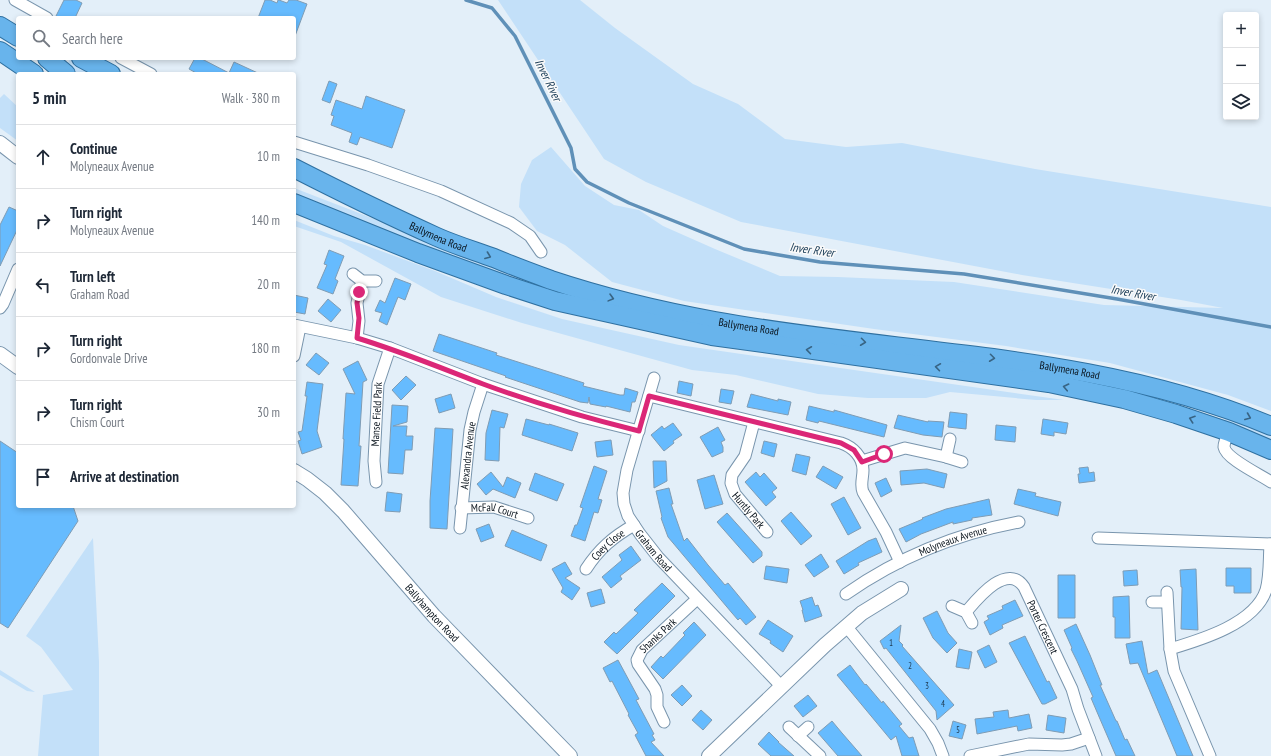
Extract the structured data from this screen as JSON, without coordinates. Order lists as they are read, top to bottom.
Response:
{
  "streets": {
    "highway": ["Ballymena Road"],
    "street": [
      "Manse Field Park",
      "Alexandra Avenue",
      "Huntly Park",
      "McFall Court",
      "Molyneaux Avenue",
      "Coey Close",
      "Graham Road",
      "Ballyhampton Road",
      "Porter Crescent",
      "Shanks Park"
    ]
  },
  "crossings": [
    ["Alexandra Avenue", "McFall Court"],
    ["Coey Close", "Graham Road"],
    ["Graham Road", "Shanks Park"]
  ],
  "water": ["Inver River"],
  "house_numbers": [
    "1",
    "2",
    "3",
    "4",
    "5"
  ],
  "page": {
    "map_buttons": ["+", "−"],
    "search": "Search here",
    "heading": ["5 min", "Walk · 380 m"],
    "list": [
      ["Continue", "Molyneaux Avenue", "10 m"],
      ["Turn right", "Molyneaux Avenue", "140 m"],
      ["Turn left", "Graham Road", "20 m"],
      ["Turn right", "Gordonvale Drive", "180 m"],
      ["Turn right", "Chism Court", "30 m"],
      "Arrive at destination"
    ]
  }
}
